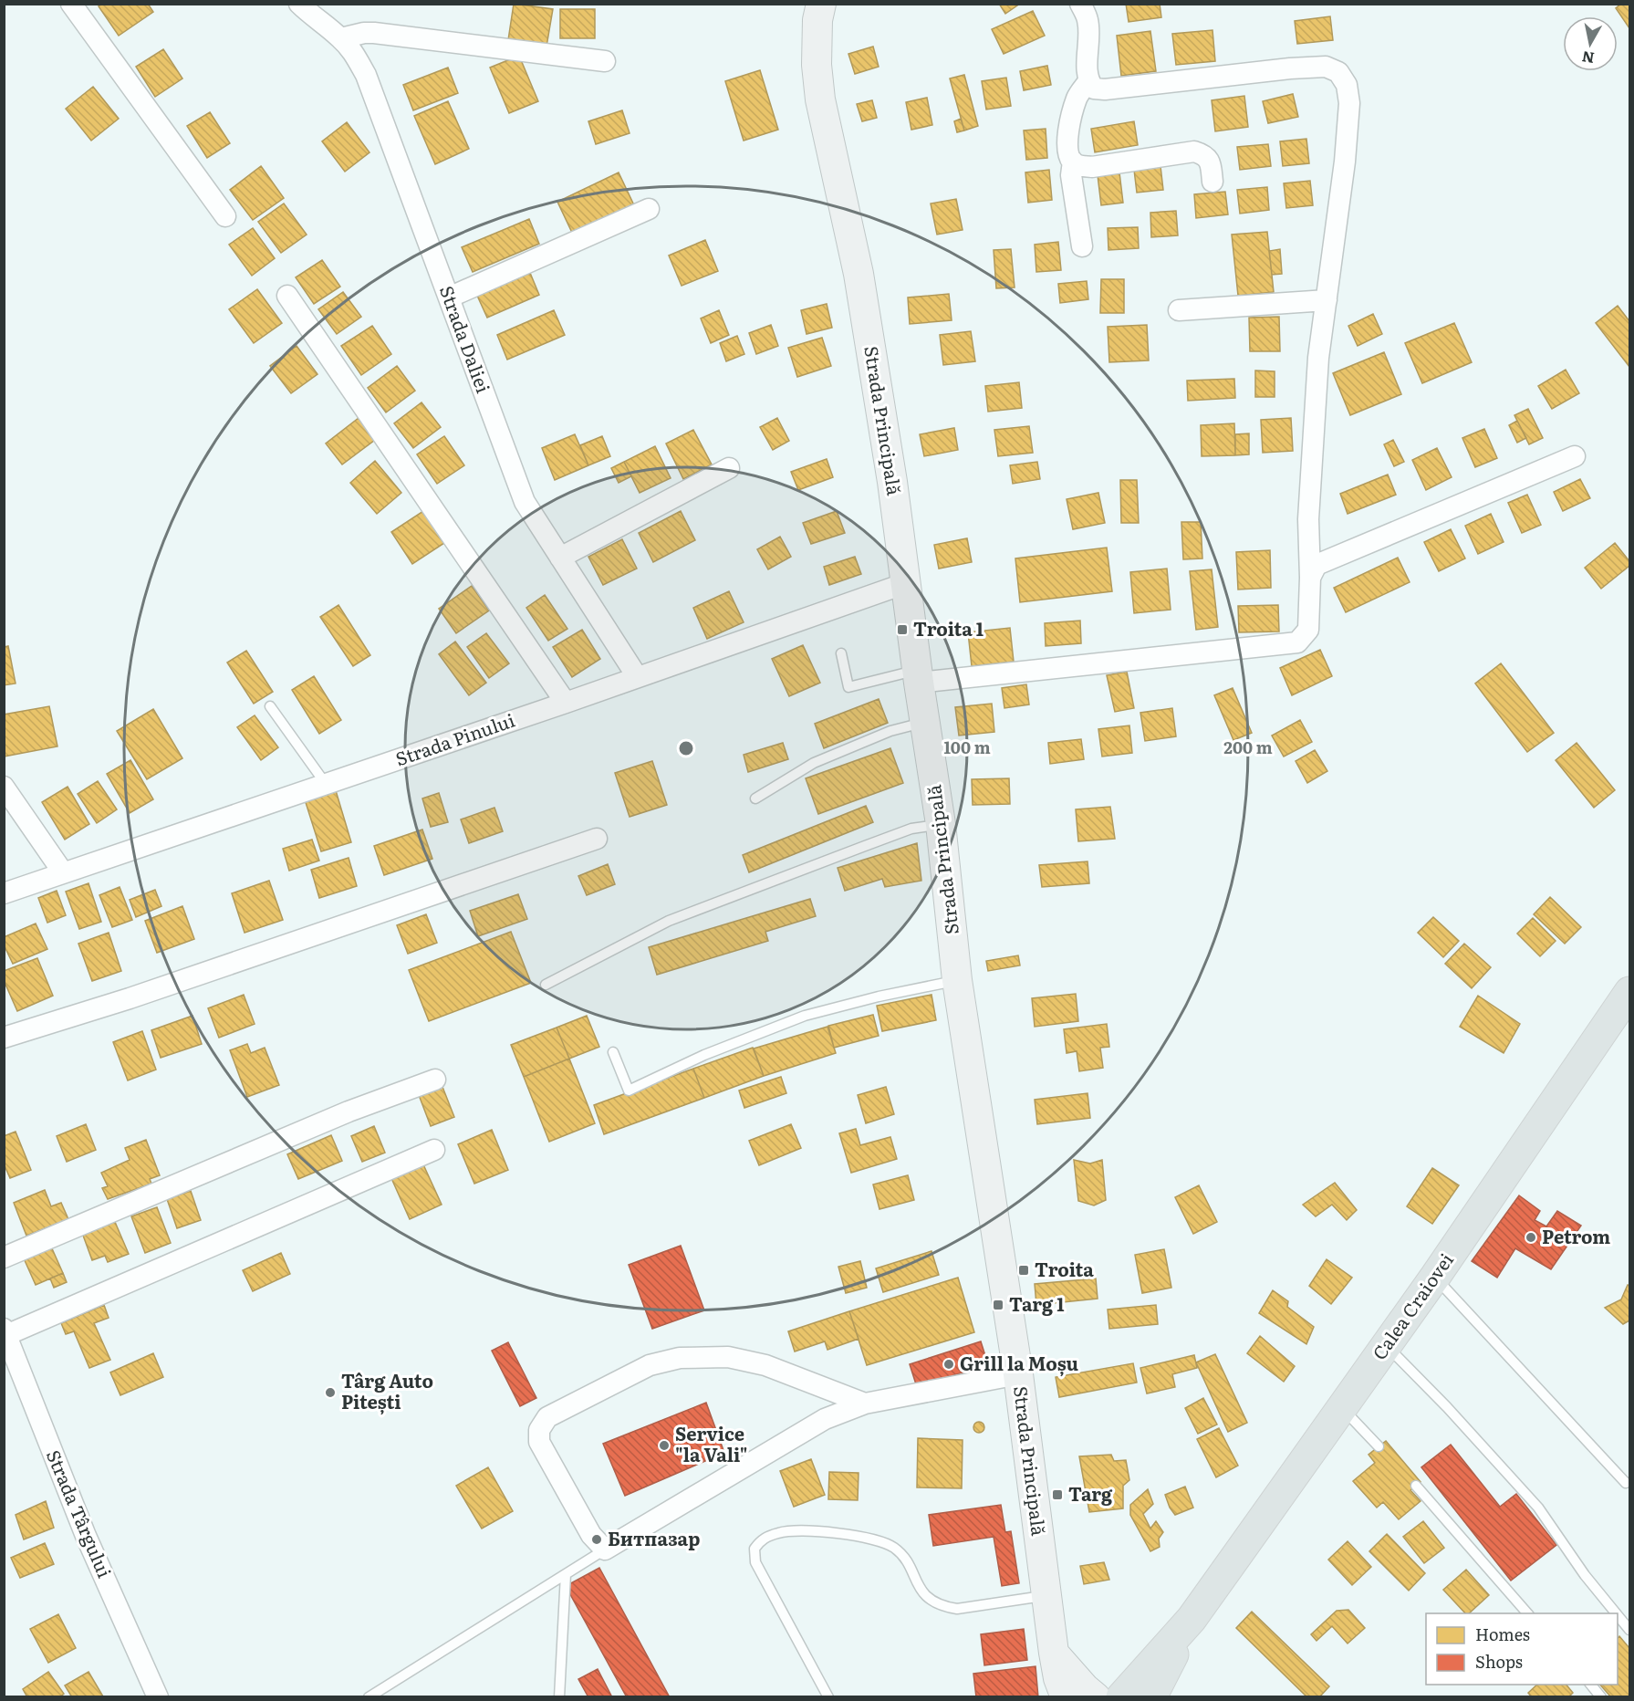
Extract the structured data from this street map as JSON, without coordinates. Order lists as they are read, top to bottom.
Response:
{
  "streets": {
    "main road": ["Strada Principală", "Calea Craiovei"],
    "street": ["Strada Daliei", "Strada Pinului", "Strada Târgului"]
  },
  "crossings": [
    ["Strada Daliei", "Strada Pinului"],
    ["Strada Principală", "Strada Pinului"]
  ],
  "places": {
    "transit": [
      "Troita 1",
      "Troita",
      "Targ 1",
      "Targ"
    ],
    "other": [
      "Petrom",
      "Grill la Moșu",
      "Târg Auto Pitești",
      "Service \"la Vali\"",
      "Битпазар"
    ]
  },
  "legend": ["Homes", "Shops"],
  "north": "bottom",
  "rings": ["100 m", "200 m"]
}
